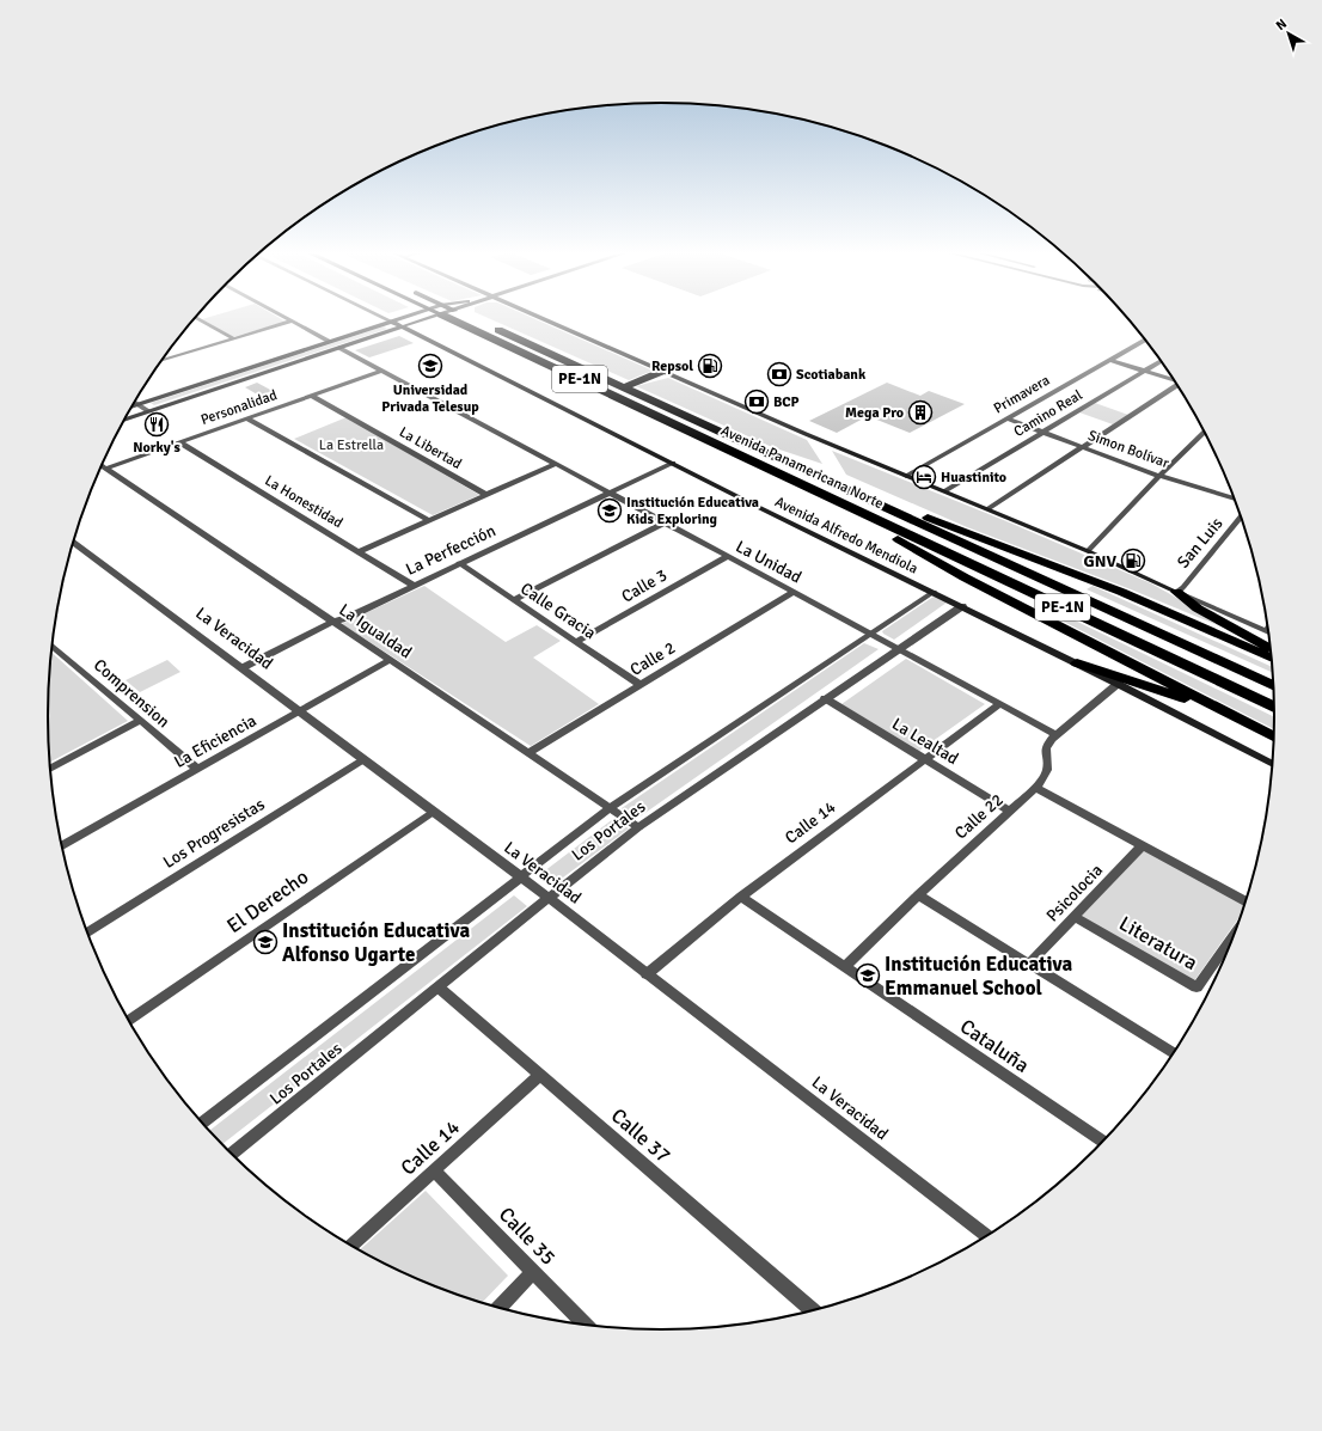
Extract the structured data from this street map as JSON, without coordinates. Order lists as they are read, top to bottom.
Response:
{
  "streets": {
    "highway": ["PE-1N", "Avenida Panamericana Norte"],
    "main road": ["Avenida Alfredo Mendiola"],
    "street": [
      "Primavera",
      "Personalidad",
      "Camino Real",
      "La Libertad",
      "Simon Bolívar",
      "La Honestidad",
      "San Luis",
      "La Perfección",
      "La Unidad",
      "Calle 3",
      "Calle Gracia",
      "La Igualdad",
      "La Veracidad",
      "Calle 2",
      "Comprension",
      "La Eficiencia",
      "La Lealtad",
      "Calle 22",
      "Calle 14",
      "Los Portales",
      "Los Progresistas",
      "Psicolocia",
      "El Derecho",
      "Literatura",
      "Cataluña",
      "Calle 37",
      "Calle 35"
    ]
  },
  "crossings": [
    ["Primavera", "Simon Bolívar"],
    ["Personalidad", "La Libertad"],
    ["Personalidad", "La Honestidad"],
    ["Personalidad", "La Unidad"],
    ["Personalidad", "La Igualdad"],
    ["Camino Real", "Simon Bolívar"],
    ["La Honestidad", "La Perfección"],
    ["Avenida Alfredo Mendiola", "La Perfección"],
    ["Avenida Alfredo Mendiola", "Calle 22"],
    ["Avenida Alfredo Mendiola", "Los Portales"],
    ["La Perfección", "La Unidad"],
    ["La Perfección", "Calle Gracia"],
    ["La Perfección", "La Igualdad"],
    ["La Perfección", "La Veracidad"],
    ["La Unidad", "Calle 3"],
    ["La Unidad", "Calle 2"],
    ["La Unidad", "Calle 22"],
    ["La Unidad", "Calle 14"],
    ["La Unidad", "Los Portales"],
    ["Calle 3", "Calle Gracia"],
    ["Calle Gracia", "Calle 2"],
    ["La Igualdad", "Calle 2"],
    ["La Igualdad", "La Eficiencia"],
    ["La Igualdad", "Los Portales"],
    ["La Veracidad", "La Eficiencia"],
    ["La Veracidad", "Calle 14"],
    ["La Veracidad", "Los Portales"],
    ["La Veracidad", "Los Progresistas"],
    ["La Veracidad", "El Derecho"],
    ["Comprension", "La Eficiencia"],
    ["La Lealtad", "Calle 22"],
    ["La Lealtad", "Calle 14"],
    ["La Lealtad", "Los Portales"],
    ["Calle 22", "Cataluña"],
    ["Calle 14", "Cataluña"],
    ["Calle 14", "Calle 37"],
    ["Calle 14", "Calle 35"],
    ["Los Portales", "Calle 37"],
    ["Psicolocia", "Literatura"]
  ],
  "parks": ["La Estrella"],
  "places": {
    "school or university": [
      "Universidad Privada Telesup",
      "Institución Educativa Kids Exploring",
      "Institución Educativa Alfonso Ugarte",
      "Institución Educativa Emmanuel School"
    ],
    "fuel station": ["Repsol", "GNV"],
    "bank": ["Scotiabank", "BCP"],
    "building": ["Mega Pro"],
    "restaurant": ["Norky's"],
    "hotel": ["Huastinito"]
  },
  "north": "top left"
}
